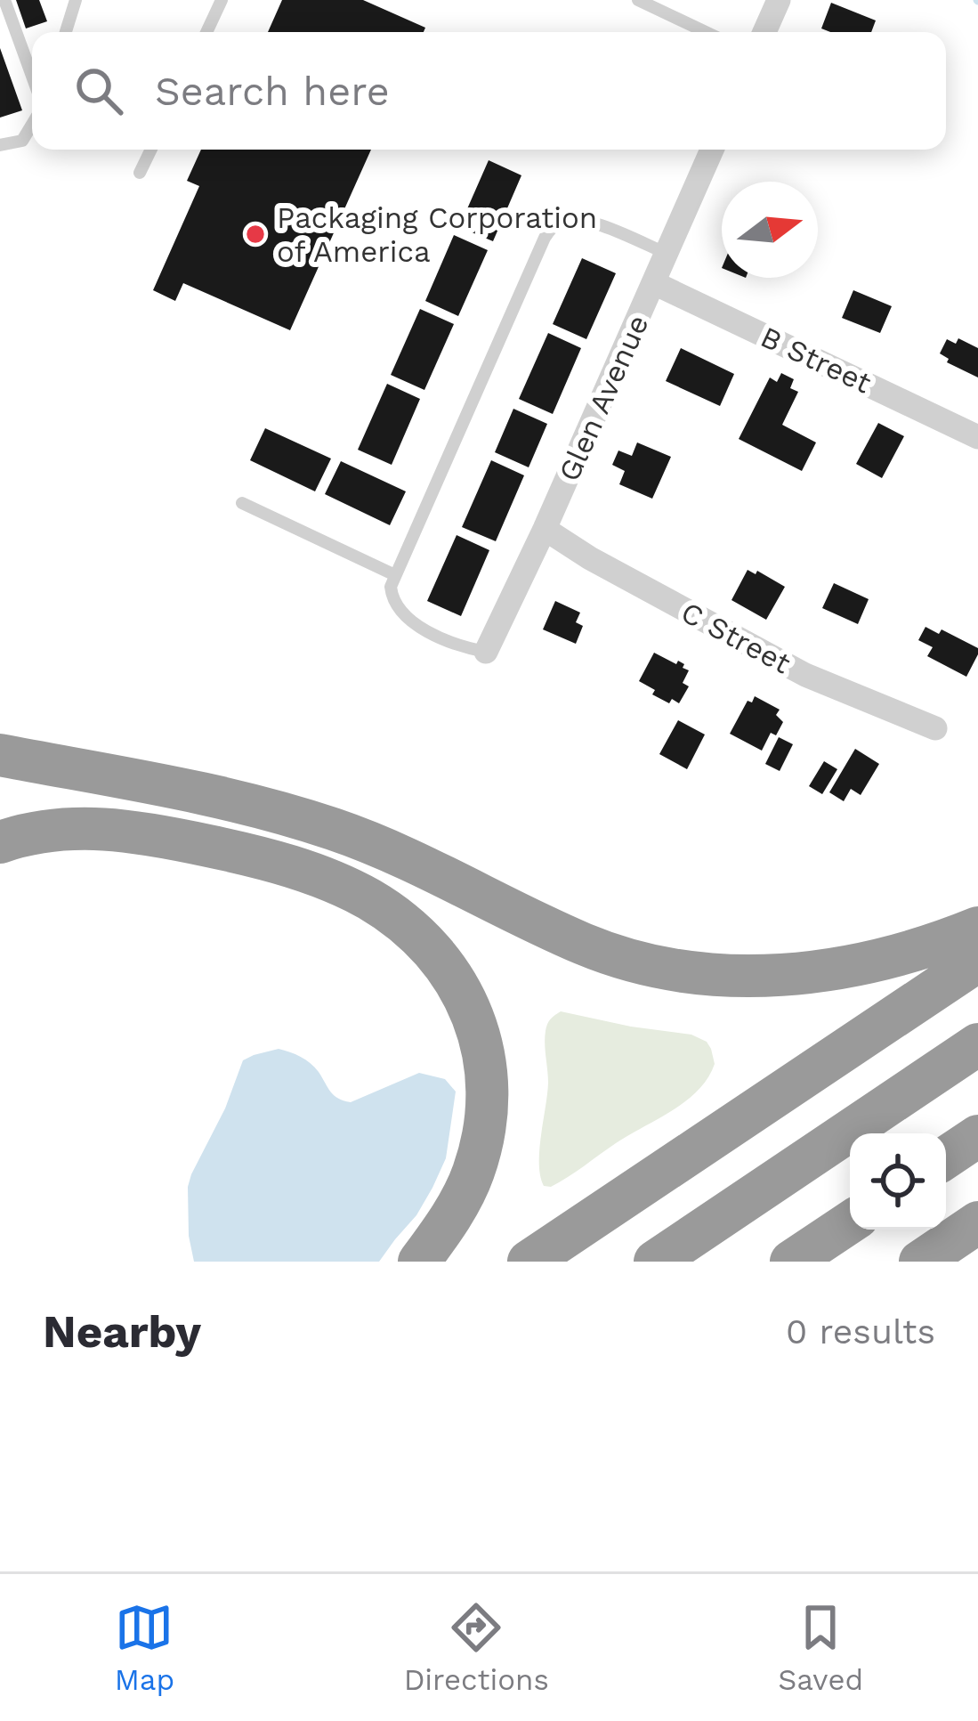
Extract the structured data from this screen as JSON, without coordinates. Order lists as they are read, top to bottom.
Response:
{
  "streets": {
    "street": ["B Street", "Glen Avenue", "C Street"]
  },
  "crossings": [
    ["B Street", "Glen Avenue"],
    ["Glen Avenue", "C Street"]
  ],
  "places": ["Packaging Corporation of America"],
  "north": "right",
  "page": {
    "search": "Search here",
    "heading": ["Nearby", "0 results"],
    "nav": ["Map", "Directions", "Saved"]
  }
}
